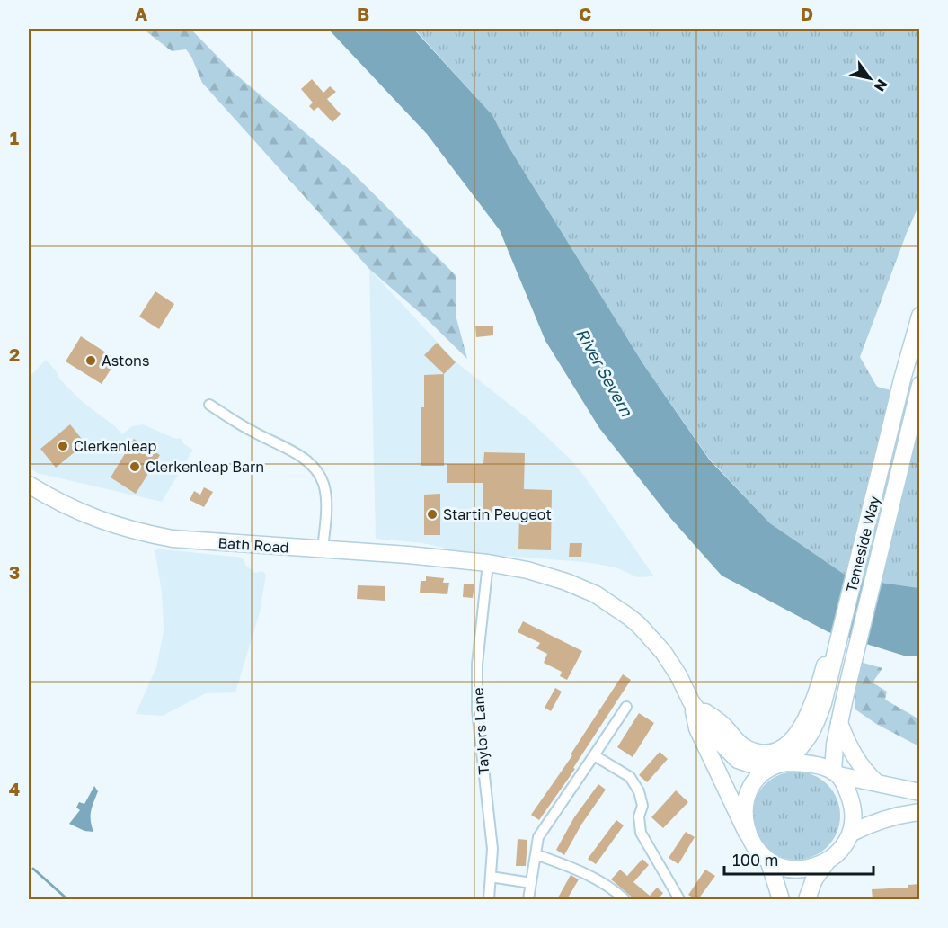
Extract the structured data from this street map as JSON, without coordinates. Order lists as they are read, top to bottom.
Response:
{
  "streets": {
    "main road": ["Temeside Way", "Bath Road"],
    "street": ["Taylors Lane"]
  },
  "crossings": [
    ["Bath Road", "Taylors Lane"]
  ],
  "water": ["River Severn"],
  "places": [
    "Astons",
    "Clerkenleap",
    "Clerkenleap Barn",
    "Startin Peugeot"
  ],
  "scale_bar": "100 m",
  "north": "bottom right",
  "grid": {
    "columns": [
      "A",
      "B",
      "C",
      "D"
    ],
    "rows": [
      "1",
      "2",
      "3",
      "4"
    ]
  }
}
